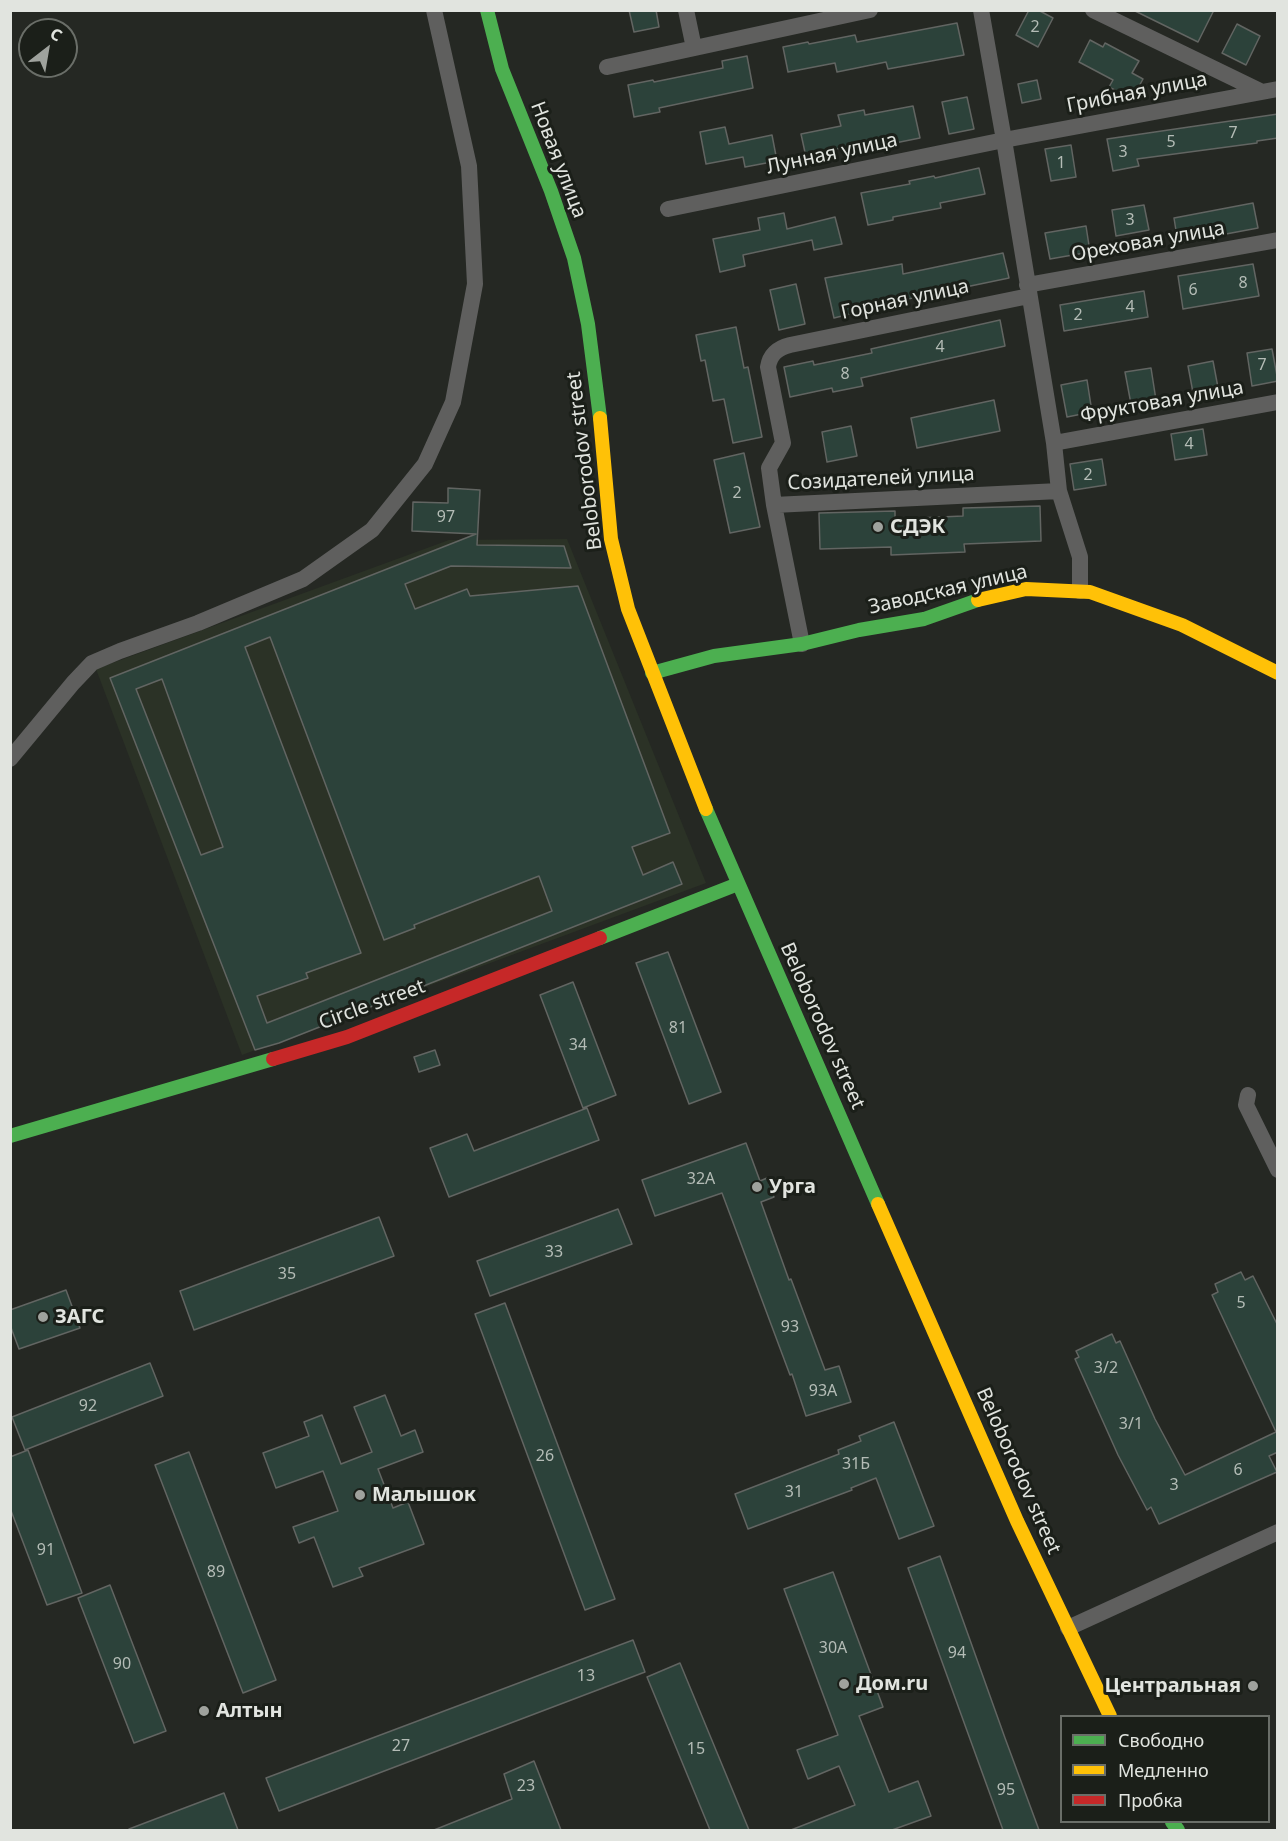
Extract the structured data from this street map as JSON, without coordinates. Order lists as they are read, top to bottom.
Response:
{
  "streets": {
    "main road": [
      "Новая улица",
      "Beloborodov street",
      "Заводская улица",
      "Circle street"
    ],
    "street": [
      "Грибная улица",
      "Лунная улица",
      "Ореховая улица",
      "Горная улица",
      "Фруктовая улица",
      "Созидателей улица"
    ]
  },
  "crossings": [
    ["Грибная улица", "Лунная улица"],
    ["Новая улица", "Beloborodov street"],
    ["Ореховая улица", "Горная улица"],
    ["Горная улица", "Созидателей улица"],
    ["Beloborodov street", "Заводская улица"],
    ["Beloborodov street", "Circle street"],
    ["Созидателей улица", "Заводская улица"]
  ],
  "places": [
    "СДЭК",
    "Урга",
    "ЗАГС",
    "Малышок",
    "Дом.ru",
    "Центральная",
    "Алтын"
  ],
  "house_numbers": [
    "2",
    "7",
    "5",
    "3",
    "1",
    "3",
    "8",
    "6",
    "4",
    "2",
    "4",
    "7",
    "8",
    "4",
    "2",
    "2",
    "97",
    "81",
    "34",
    "32А",
    "33",
    "35",
    "5",
    "93",
    "3/2",
    "93А",
    "92",
    "3/1",
    "26",
    "31Б",
    "6",
    "3",
    "31",
    "91",
    "89",
    "30А",
    "94",
    "90",
    "13",
    "27",
    "15",
    "23",
    "95"
  ],
  "legend": ["Свободно", "Медленно", "Пробка"],
  "north": "top right"
}
